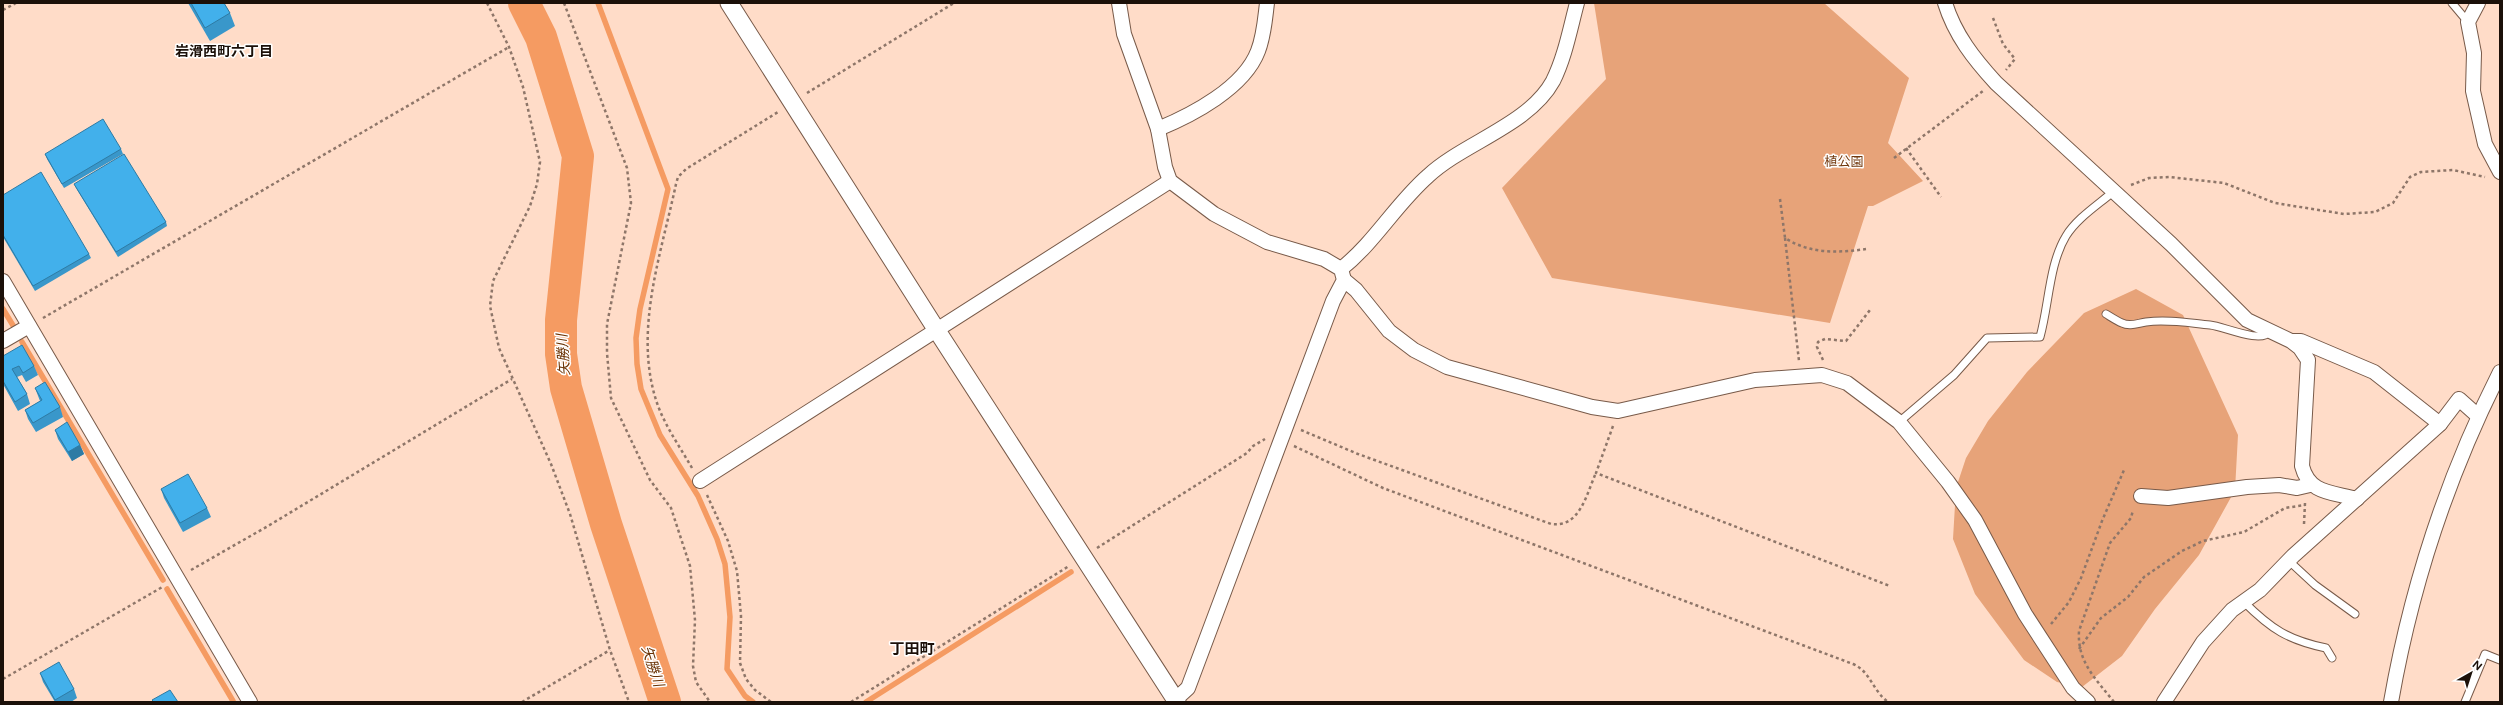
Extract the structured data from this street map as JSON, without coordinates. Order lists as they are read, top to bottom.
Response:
{
  "districts": ["岩滑西町六丁目", "丁田町"],
  "water": ["矢勝川"],
  "parks": ["植公園"],
  "north": "top right"
}
